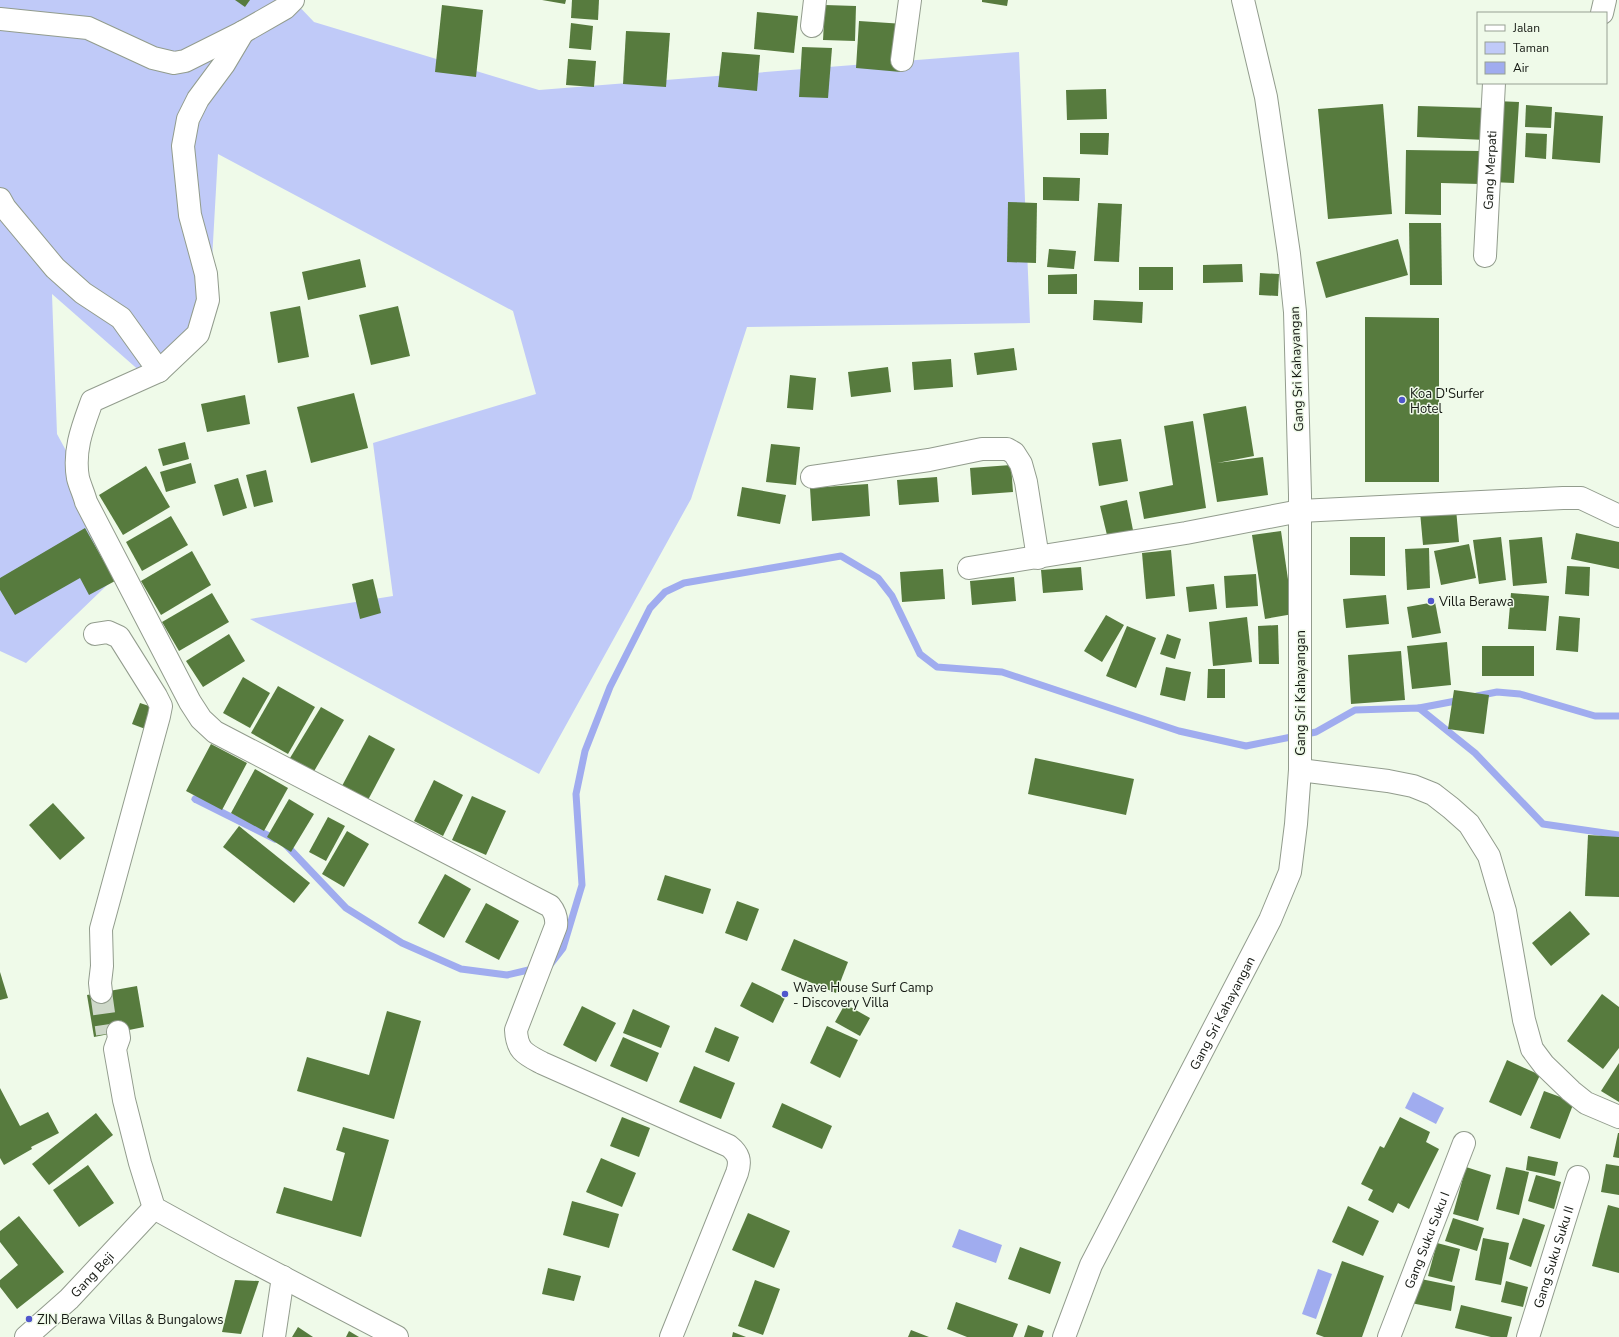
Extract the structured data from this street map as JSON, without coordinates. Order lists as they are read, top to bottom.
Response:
{
  "streets": {
    "street": [
      "Gang Merpati",
      "Gang Sri Kahayangan",
      "Gang Suku Suku I",
      "Gang Suku Suku II",
      "Gang Beji"
    ]
  },
  "places": [
    "Koa D'Surfer Hotel",
    "Villa Berawa",
    "Wave House Surf Camp - Discovery Villa",
    "ZIN Berawa Villas & Bungalows"
  ],
  "legend": ["Jalan", "Taman", "Air"]
}
